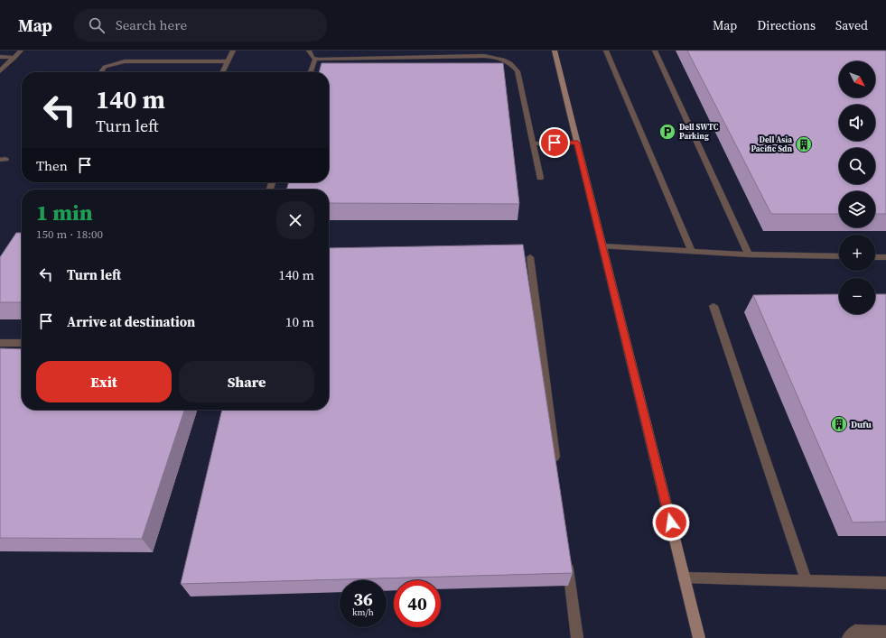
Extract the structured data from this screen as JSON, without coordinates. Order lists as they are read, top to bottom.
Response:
{
  "places": {
    "parking": ["Dell SWTC Parking"],
    "building": ["Dell Asia Pacific Sdn", "Dufu"]
  },
  "north": "bottom right",
  "page": {
    "header": "Map",
    "search": "Search here",
    "nav": ["Map", "Directions", "Saved"],
    "map_buttons": ["+", "−"],
    "turn": ["140 m", "Turn left"],
    "then": "Then",
    "heading": ["1 min", "150 m · 18:00"],
    "list": [
      {
        "name": "Turn left",
        "value": "140 m"
      },
      {
        "name": "Arrive at destination",
        "value": "10 m"
      }
    ],
    "buttons": ["Exit", "Share"],
    "speed": "36 km/h",
    "limit": "40"
  }
}
